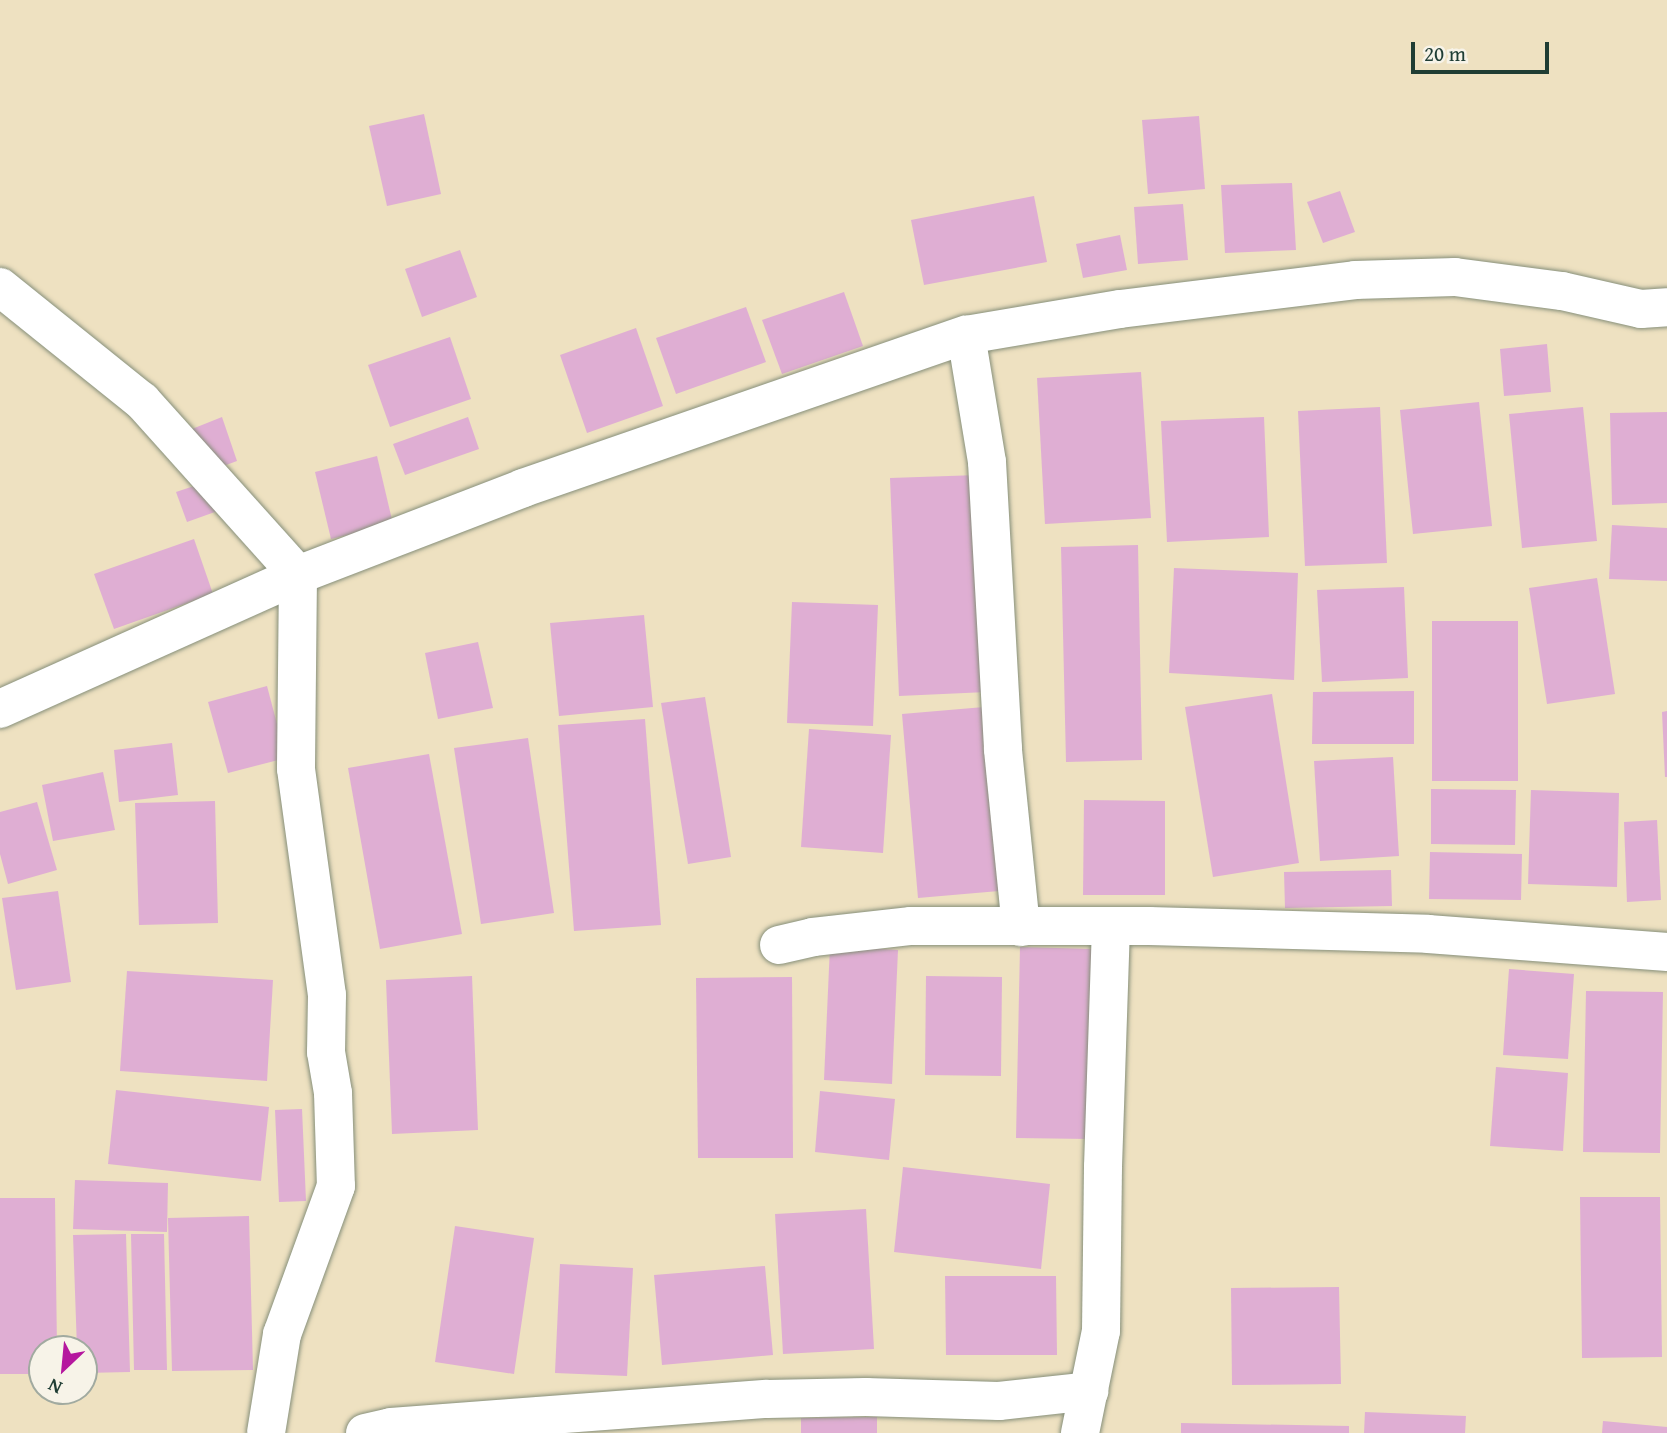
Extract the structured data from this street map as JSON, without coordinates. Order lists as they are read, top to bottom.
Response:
{
  "scale_bar": "20 m",
  "north": "bottom left"
}
